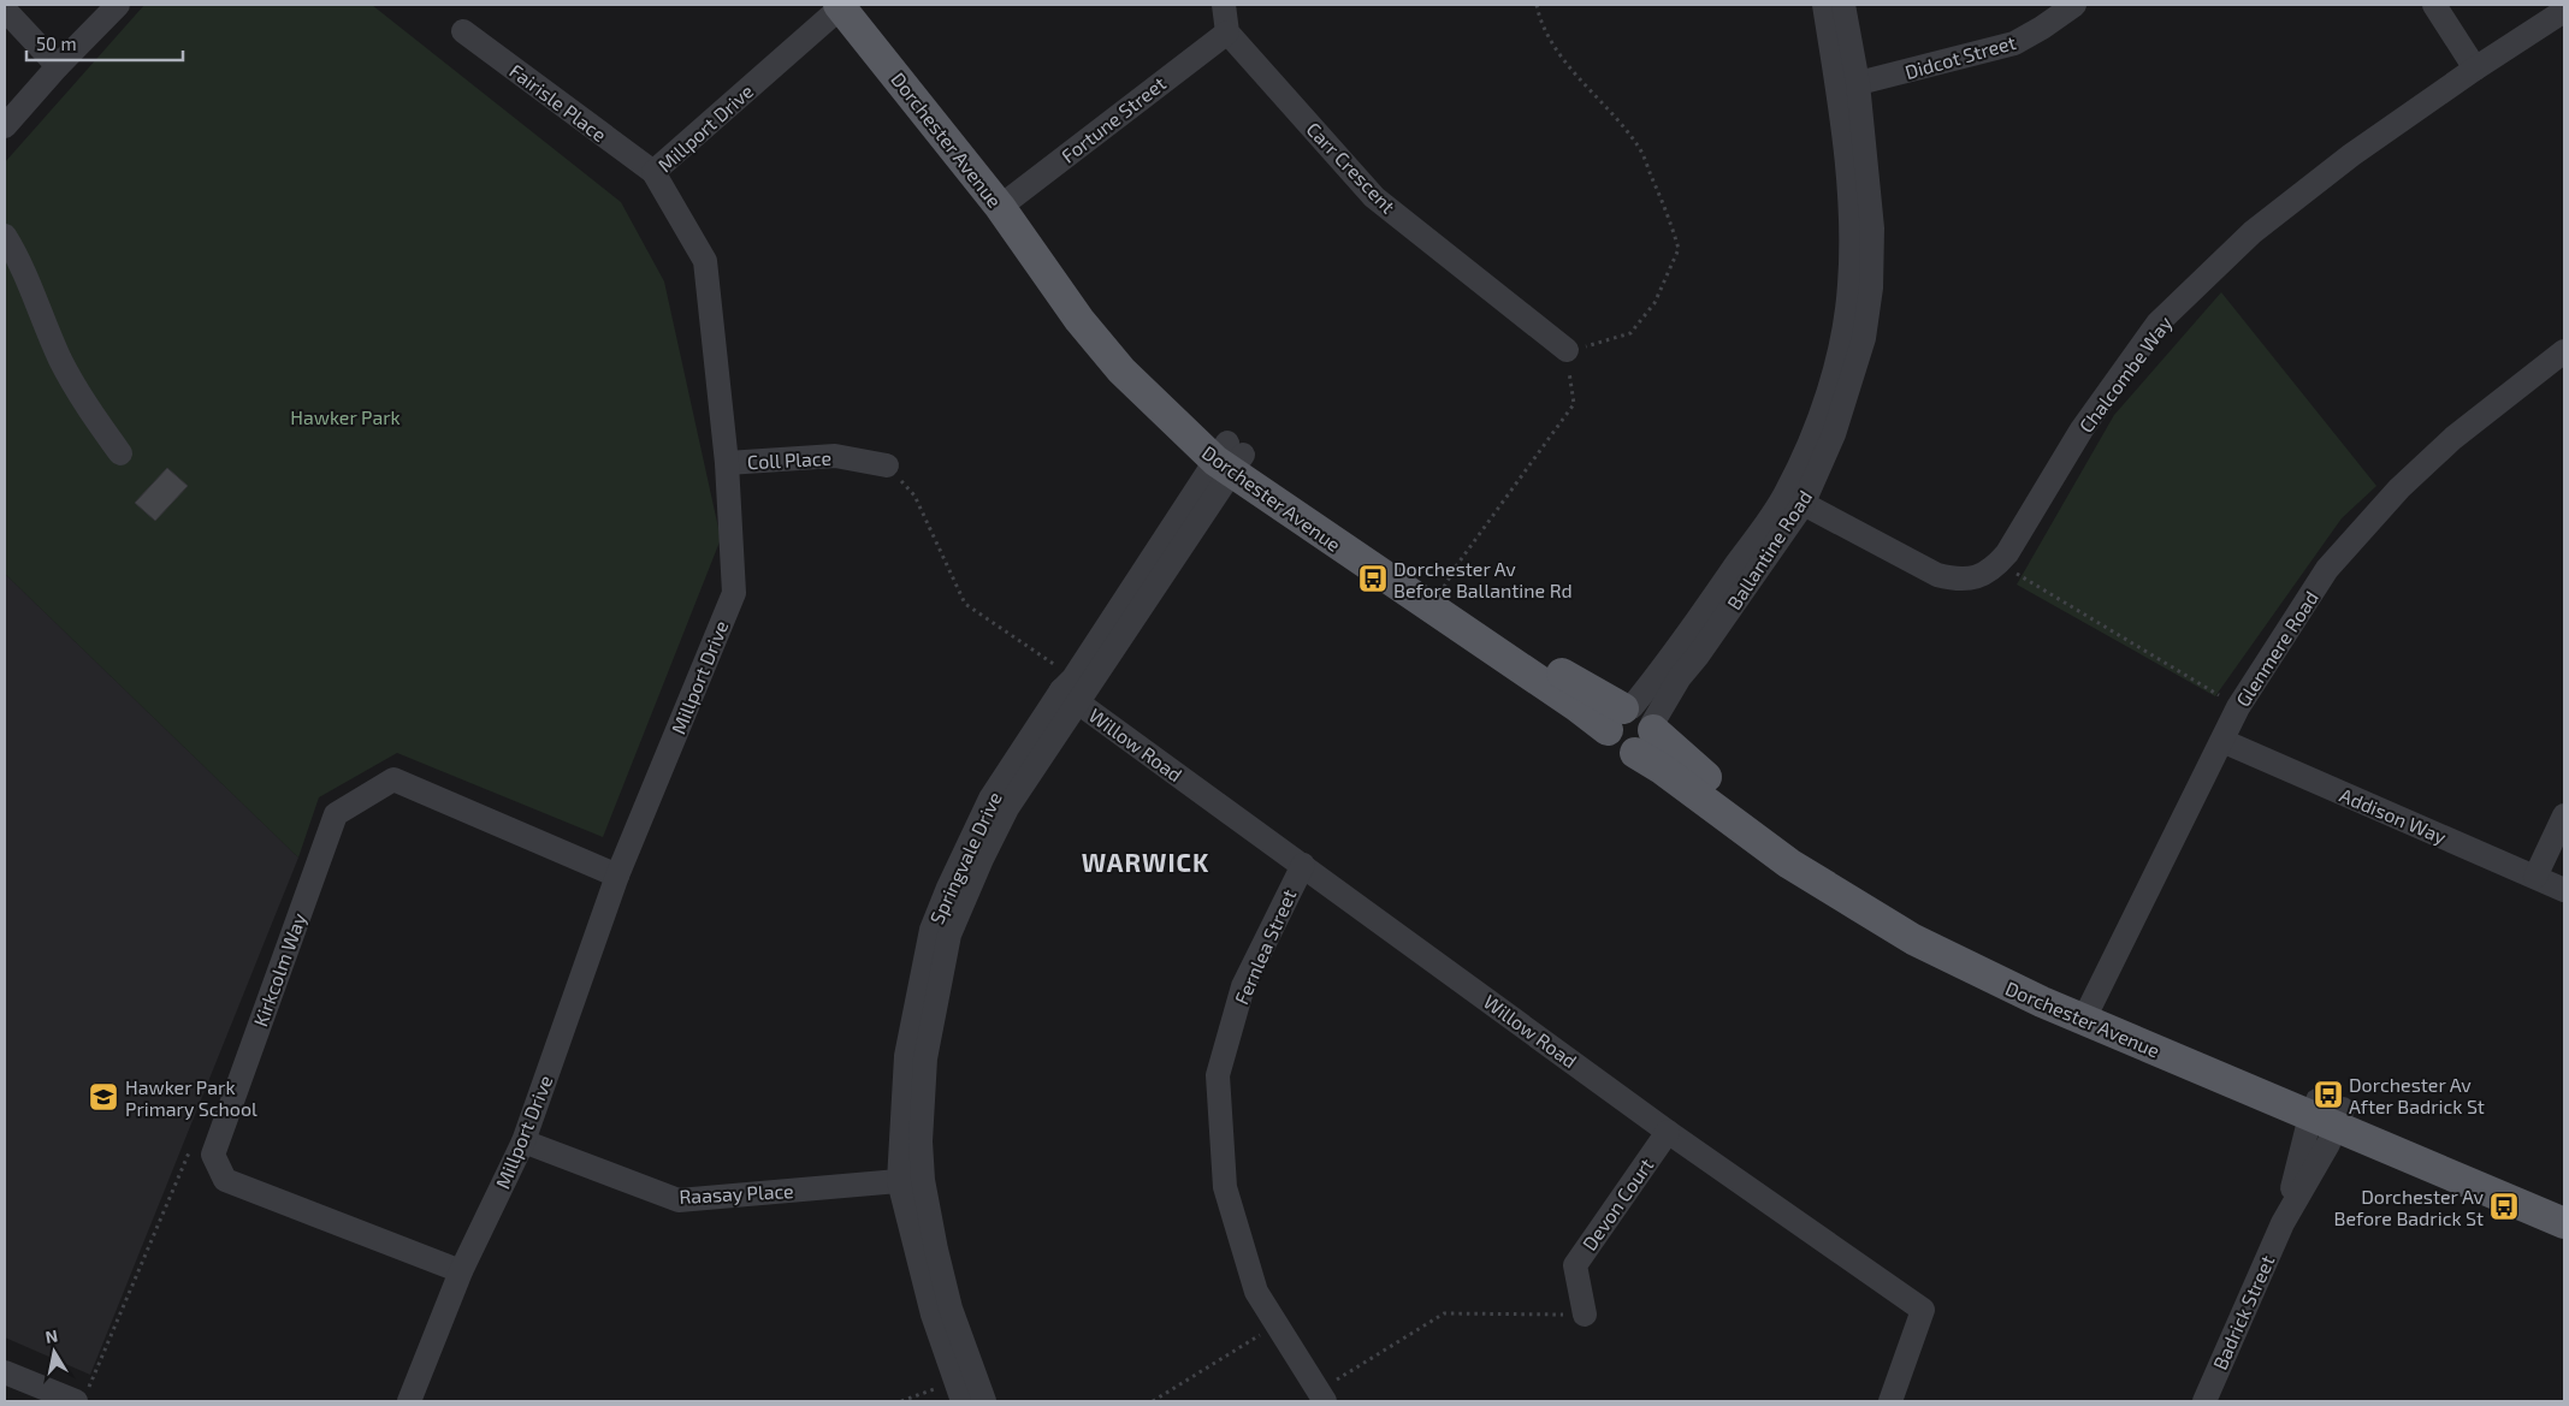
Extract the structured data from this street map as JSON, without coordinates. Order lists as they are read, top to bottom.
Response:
{
  "streets": {
    "main road": ["Dorchester Avenue"],
    "street": [
      "Didcot Street",
      "Fairisle Place",
      "Fortune Street",
      "Millport Drive",
      "Carr Crescent",
      "Chalcombe Way",
      "Coll Place",
      "Ballantine Road",
      "Glenmere Road",
      "Willow Road",
      "Addison Way",
      "Springvale Drive",
      "Fernlea Street",
      "Kirkcolm Way",
      "Raasay Place",
      "Devon Court",
      "Badrick Street"
    ]
  },
  "crossings": [
    ["Didcot Street", "Ballantine Road"],
    ["Fairisle Place", "Millport Drive"],
    ["Fortune Street", "Dorchester Avenue"],
    ["Fortune Street", "Carr Crescent"],
    ["Millport Drive", "Dorchester Avenue"],
    ["Millport Drive", "Coll Place"],
    ["Millport Drive", "Kirkcolm Way"],
    ["Millport Drive", "Raasay Place"],
    ["Dorchester Avenue", "Ballantine Road"],
    ["Dorchester Avenue", "Glenmere Road"],
    ["Dorchester Avenue", "Springvale Drive"],
    ["Dorchester Avenue", "Badrick Street"],
    ["Chalcombe Way", "Ballantine Road"],
    ["Glenmere Road", "Addison Way"],
    ["Willow Road", "Springvale Drive"],
    ["Willow Road", "Fernlea Street"],
    ["Willow Road", "Devon Court"],
    ["Springvale Drive", "Raasay Place"]
  ],
  "districts": ["WARWICK"],
  "parks": ["Hawker Park"],
  "places": {
    "bus stop": ["Dorchester Av Before Ballantine Rd", "Dorchester Av After Badrick St", "Dorchester Av Before Badrick St"],
    "school or university": ["Hawker Park Primary School"]
  },
  "scale_bar": "50 m",
  "north": "top"
}
